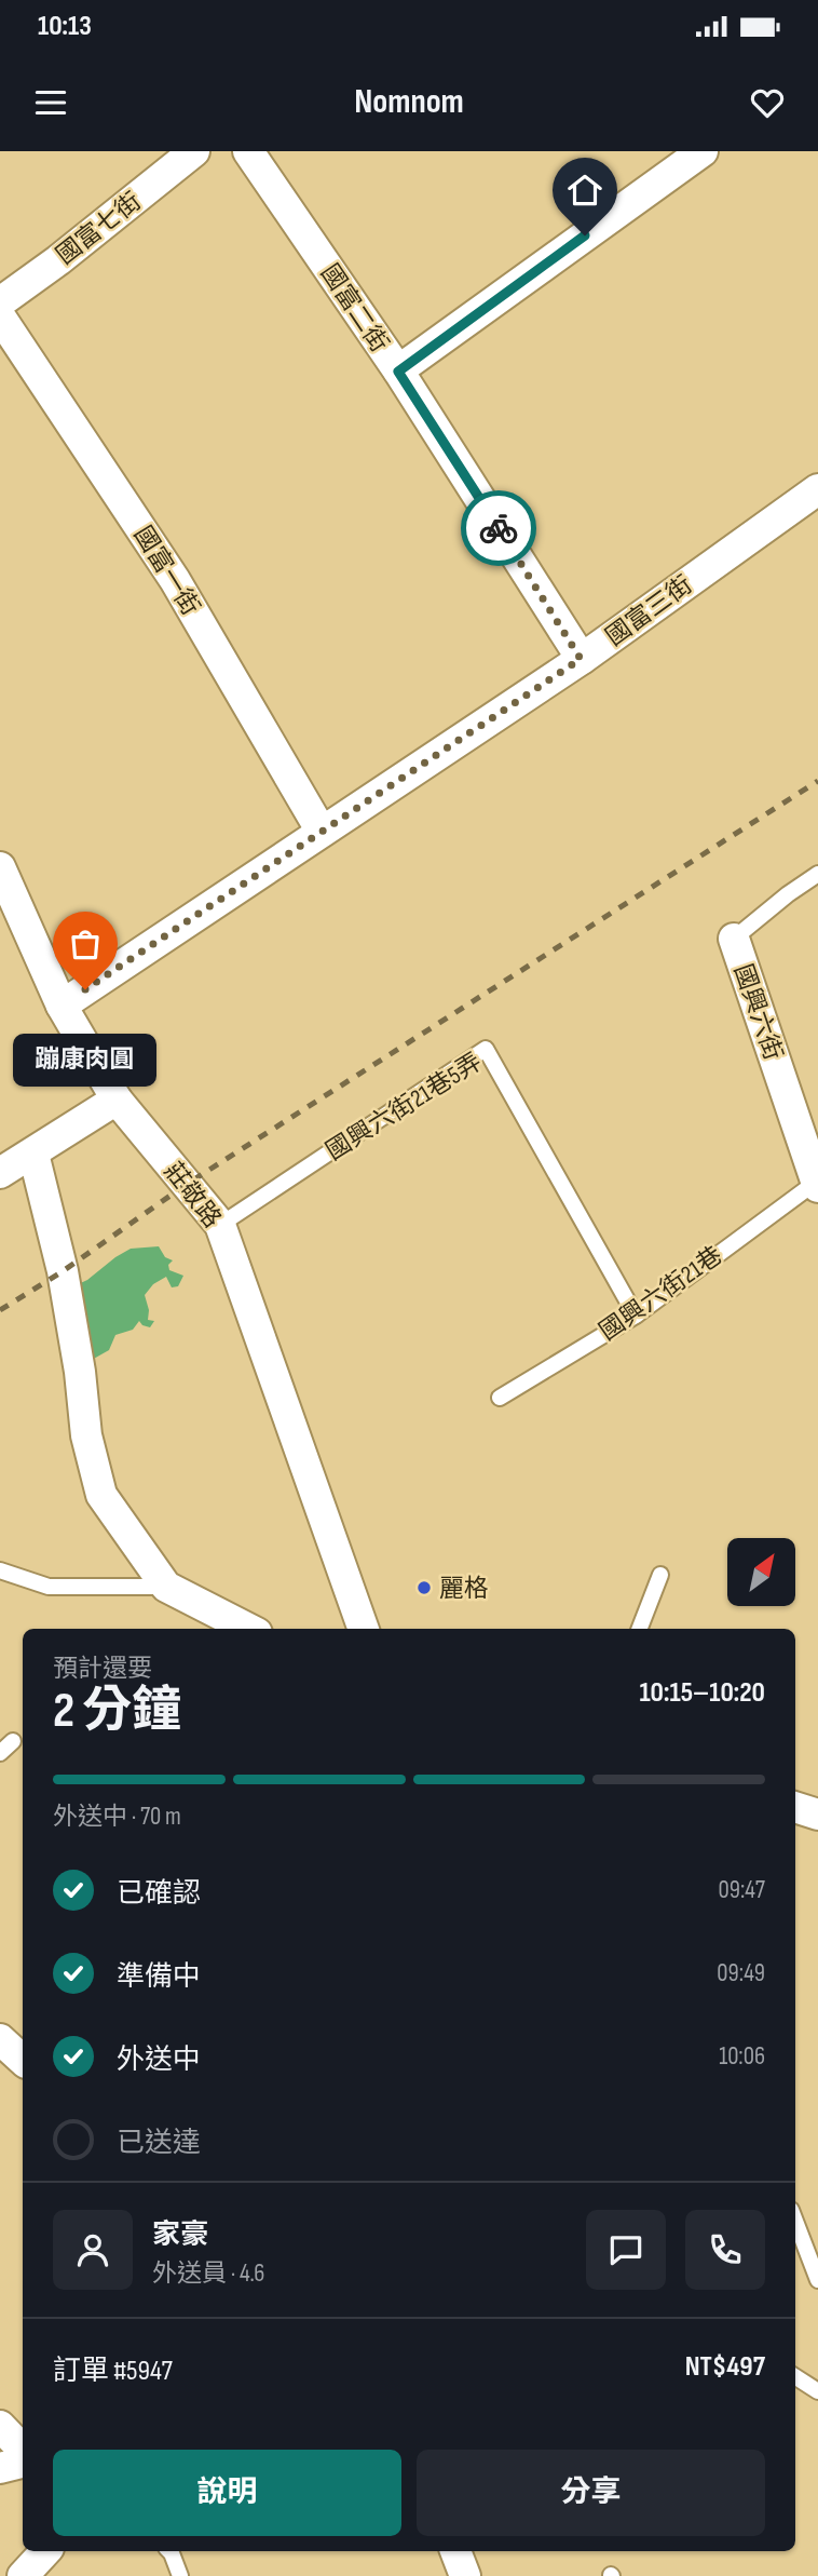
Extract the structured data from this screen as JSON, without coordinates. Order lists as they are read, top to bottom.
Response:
{
  "streets": {
    "street": [
      "國富七街",
      "國富二街",
      "國富一街",
      "國富三街",
      "國興六街",
      "莊敬路"
    ],
    "lane": ["國興六街21巷5弄", "國興六街21巷"]
  },
  "crossings": [
    ["國富二街", "國富三街"],
    ["國富一街", "國富三街"],
    ["國富三街", "莊敬路"],
    ["國興六街", "國興六街21巷"],
    ["國興六街21巷5弄", "莊敬路"],
    ["國興六街21巷5弄", "國興六街21巷"]
  ],
  "places": ["蹦康肉圓", "麗格"],
  "north": "top right",
  "page": {
    "status": "10:13",
    "header": "Nomnom",
    "bubble": "蹦康肉圓",
    "heading": ["2 分鐘", "預計還要", "10:15–10:20"],
    "panel": [
      "家豪",
      "外送員 · 4.6",
      "訂單 #5947",
      "NT$497"
    ],
    "bar": "外送中 · 70 m",
    "list": [
      ["已確認", "09:47"],
      ["準備中", "09:49"],
      ["外送中", "10:06"],
      "已送達"
    ],
    "buttons": ["說明", "分享"]
  }
}
